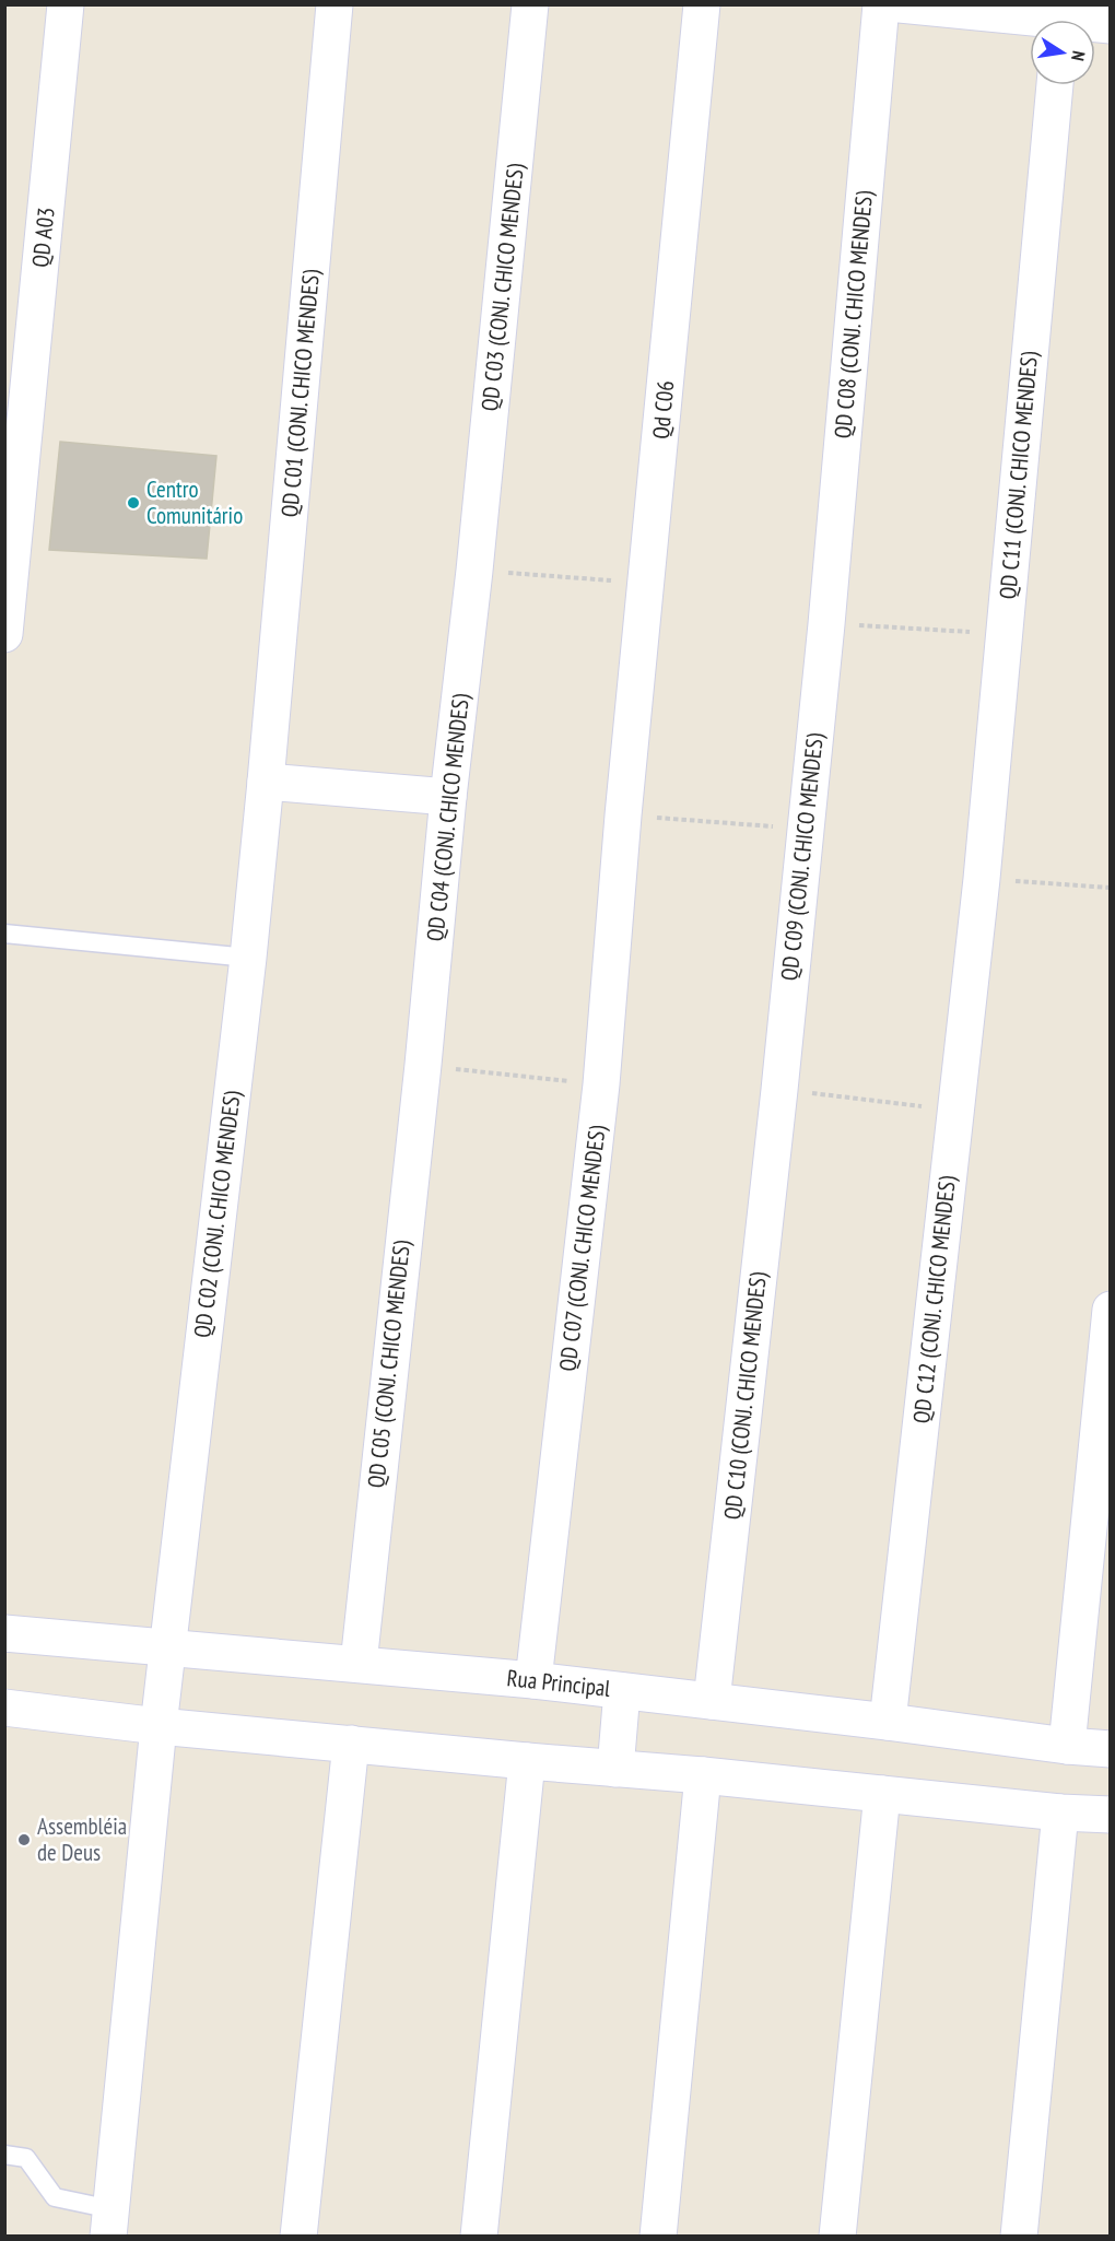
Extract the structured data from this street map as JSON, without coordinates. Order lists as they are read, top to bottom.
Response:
{
  "streets": {
    "street": [
      "QD A03",
      "QD C03 (CONJ. CHICO MENDES)",
      "QD C08 (CONJ. CHICO MENDES)",
      "QD C01 (CONJ. CHICO MENDES)",
      "Qd C06",
      "QD C11 (CONJ. CHICO MENDES)",
      "QD C04 (CONJ. CHICO MENDES)",
      "QD C09 (CONJ. CHICO MENDES)",
      "QD C02 (CONJ. CHICO MENDES)",
      "QD C07 (CONJ. CHICO MENDES)",
      "QD C12 (CONJ. CHICO MENDES)",
      "QD C05 (CONJ. CHICO MENDES)",
      "QD C10 (CONJ. CHICO MENDES)",
      "Rua Principal"
    ]
  },
  "crossings": [
    ["QD C03 (CONJ. CHICO MENDES)", "QD C04 (CONJ. CHICO MENDES)"],
    ["QD C08 (CONJ. CHICO MENDES)", "QD C09 (CONJ. CHICO MENDES)"],
    ["QD C01 (CONJ. CHICO MENDES)", "QD C02 (CONJ. CHICO MENDES)"],
    ["Qd C06", "QD C07 (CONJ. CHICO MENDES)"],
    ["QD C11 (CONJ. CHICO MENDES)", "QD C12 (CONJ. CHICO MENDES)"],
    ["QD C04 (CONJ. CHICO MENDES)", "QD C05 (CONJ. CHICO MENDES)"],
    ["QD C09 (CONJ. CHICO MENDES)", "QD C10 (CONJ. CHICO MENDES)"],
    ["QD C02 (CONJ. CHICO MENDES)", "Rua Principal"],
    ["QD C07 (CONJ. CHICO MENDES)", "Rua Principal"],
    ["QD C12 (CONJ. CHICO MENDES)", "Rua Principal"],
    ["QD C05 (CONJ. CHICO MENDES)", "Rua Principal"],
    ["QD C10 (CONJ. CHICO MENDES)", "Rua Principal"]
  ],
  "places": ["Centro Comunitário", "Assembléia de Deus"],
  "north": "right"
}
